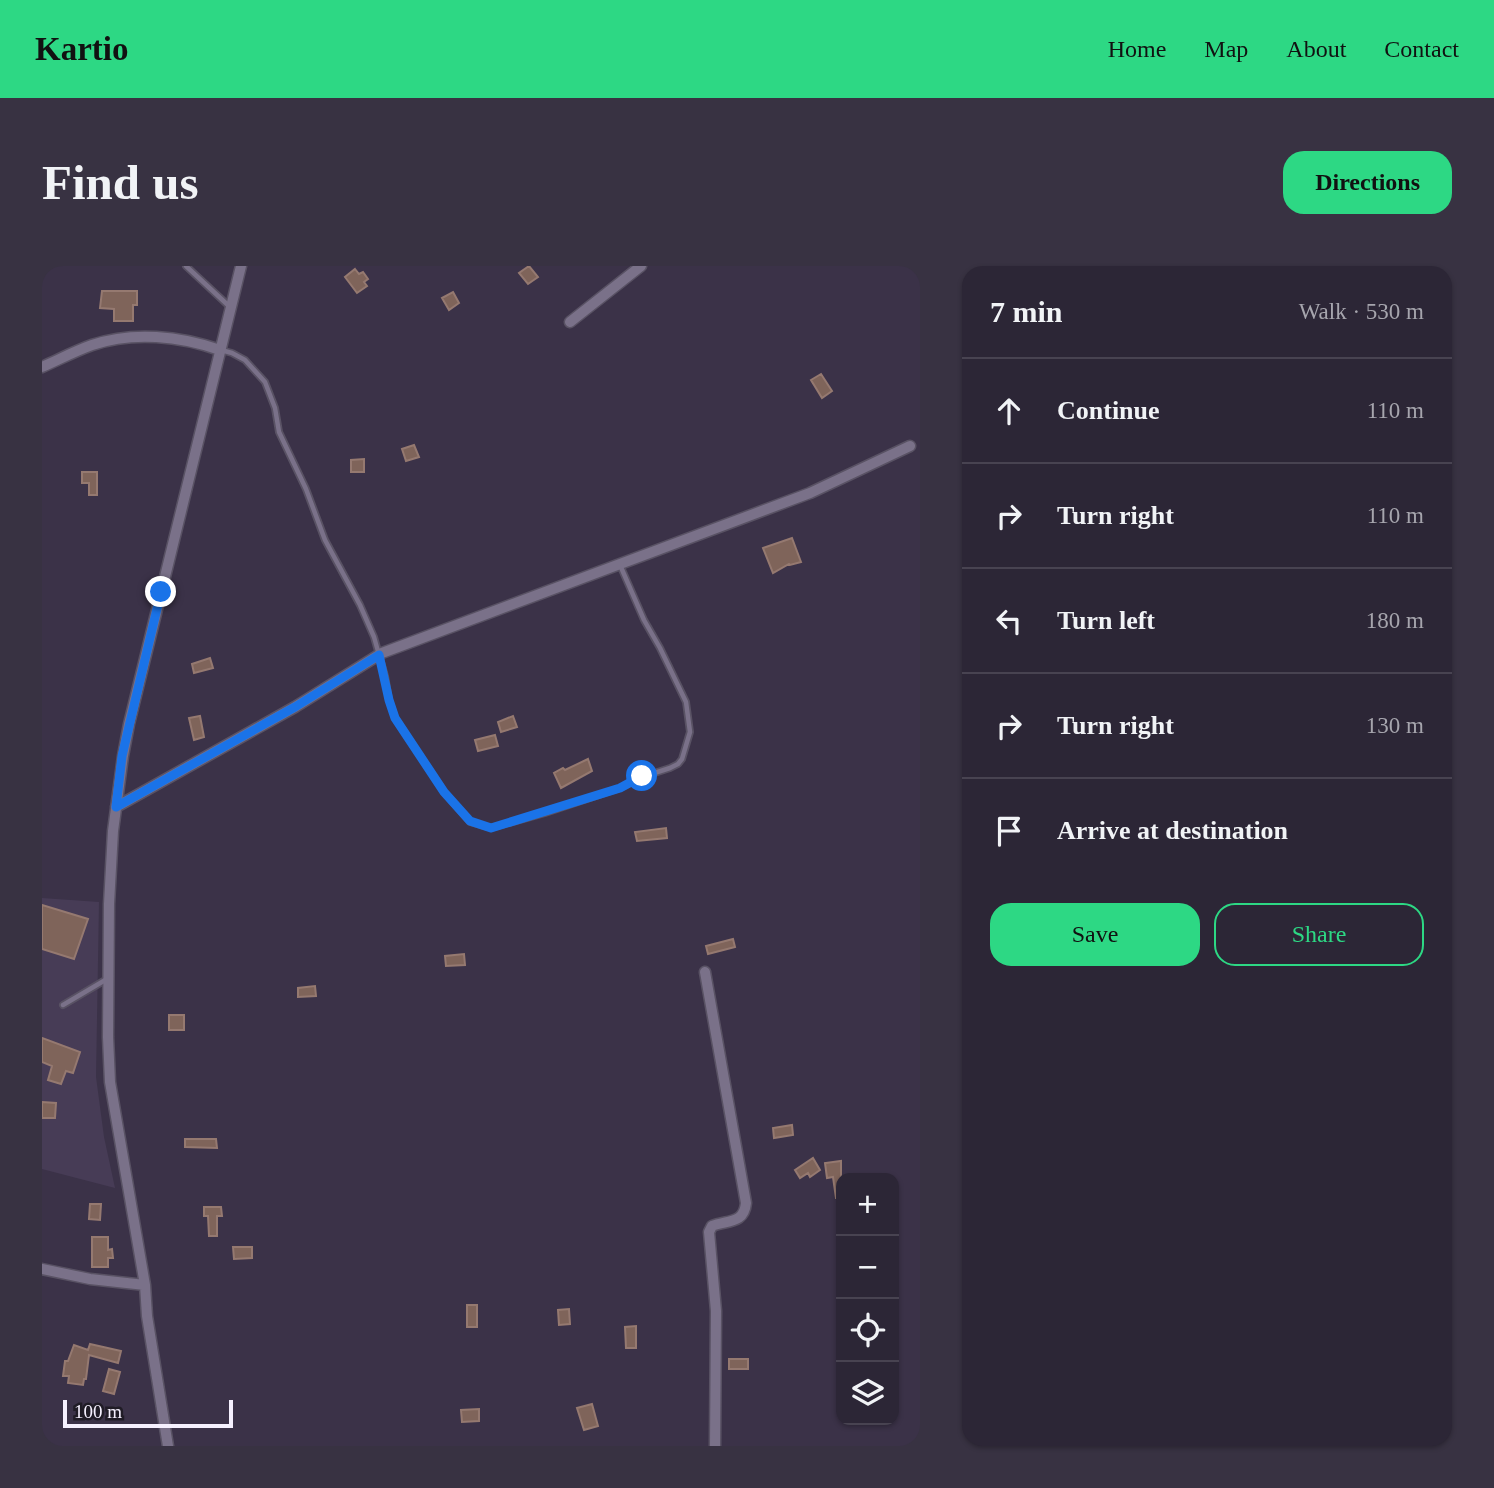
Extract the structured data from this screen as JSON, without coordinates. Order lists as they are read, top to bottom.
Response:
{
  "scale_bar": "100 m",
  "page": {
    "header": "Kartio",
    "nav": [
      "Home",
      "Map",
      "About",
      "Contact"
    ],
    "buttons": [
      "Directions",
      ["Save", "Share"]
    ],
    "title": "Find us",
    "heading": ["7 min", "Walk · 530 m"],
    "list": [
      ["Continue", "110 m"],
      ["Turn right", "110 m"],
      ["Turn left", "180 m"],
      ["Turn right", "130 m"],
      "Arrive at destination"
    ],
    "map_buttons": ["+", "−"],
    "scale": "100 m"
  }
}
